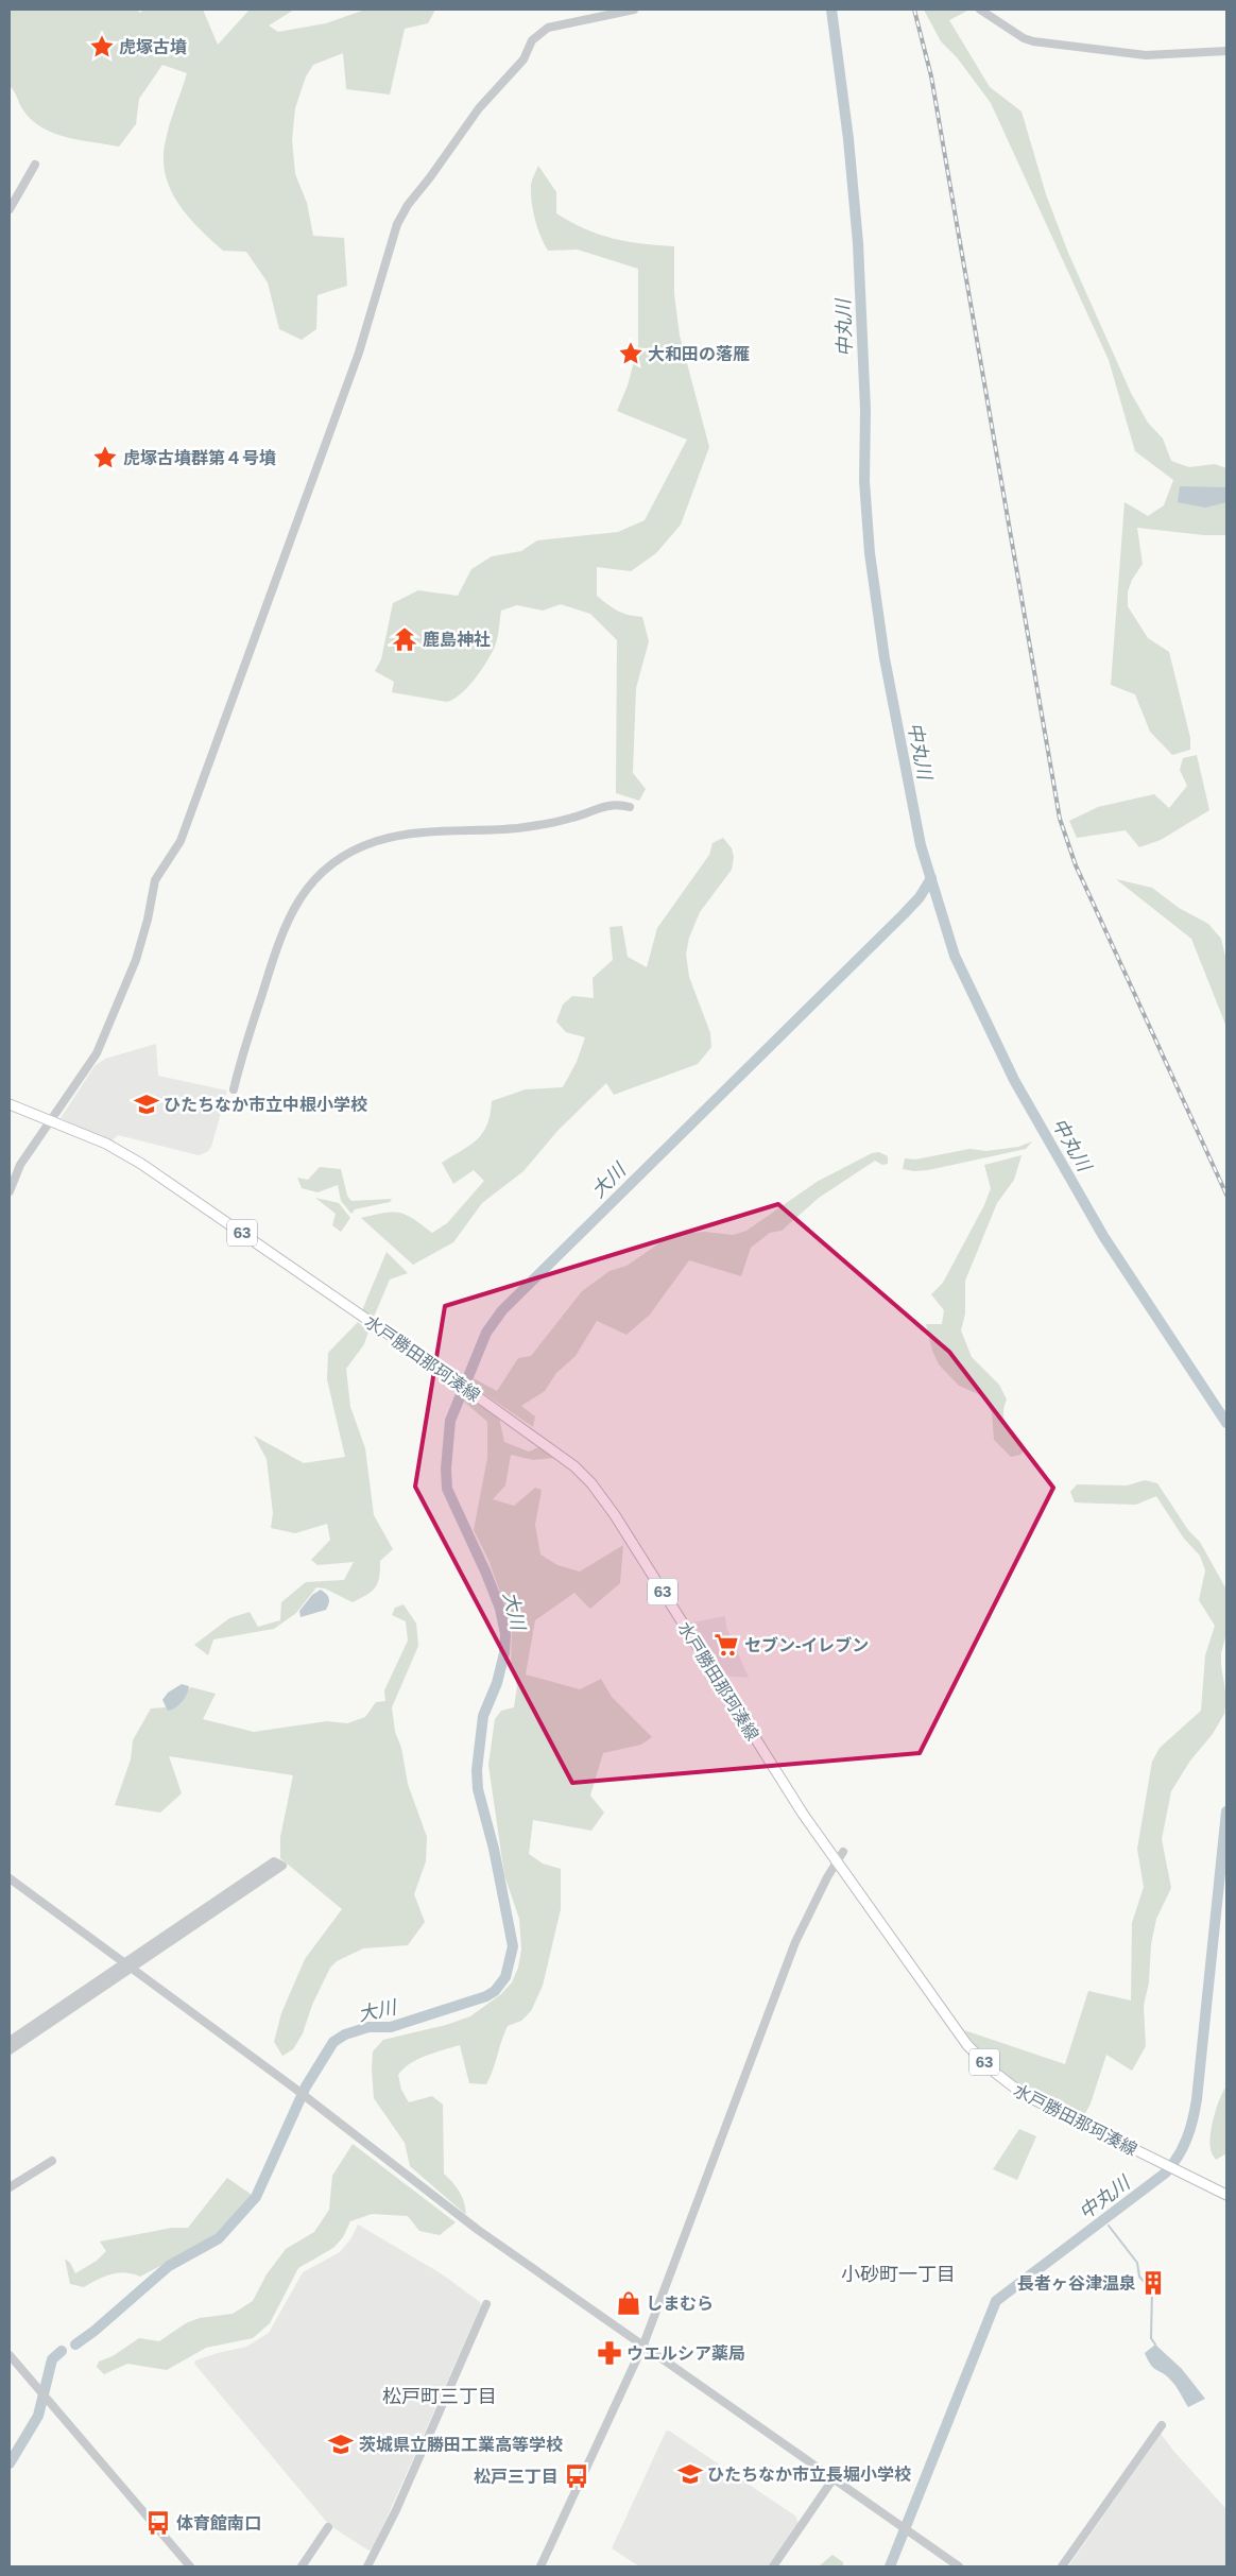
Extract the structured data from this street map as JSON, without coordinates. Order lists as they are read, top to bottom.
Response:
{
  "streets": {
    "main road": ["63", "水戸勝田那珂湊線"]
  },
  "districts": ["小砂町一丁目", "松戸町三丁目"],
  "water": ["中丸川", "大川"],
  "places": {
    "place": ["虎塚古墳", "大和田の落雁", "虎塚古墳群第４号墳"],
    "temple": ["鹿島神社"],
    "school or university": ["ひたちなか市立中根小学校", "茨城県立勝田工業高等学校", "ひたちなか市立長堀小学校"],
    "supermarket": ["セブン-イレブン"],
    "building": ["長者ヶ谷津温泉"],
    "shop": ["しまむら"],
    "pharmacy": ["ウエルシア薬局"],
    "bus stop": ["松戸三丁目", "体育館南口"]
  }
}
